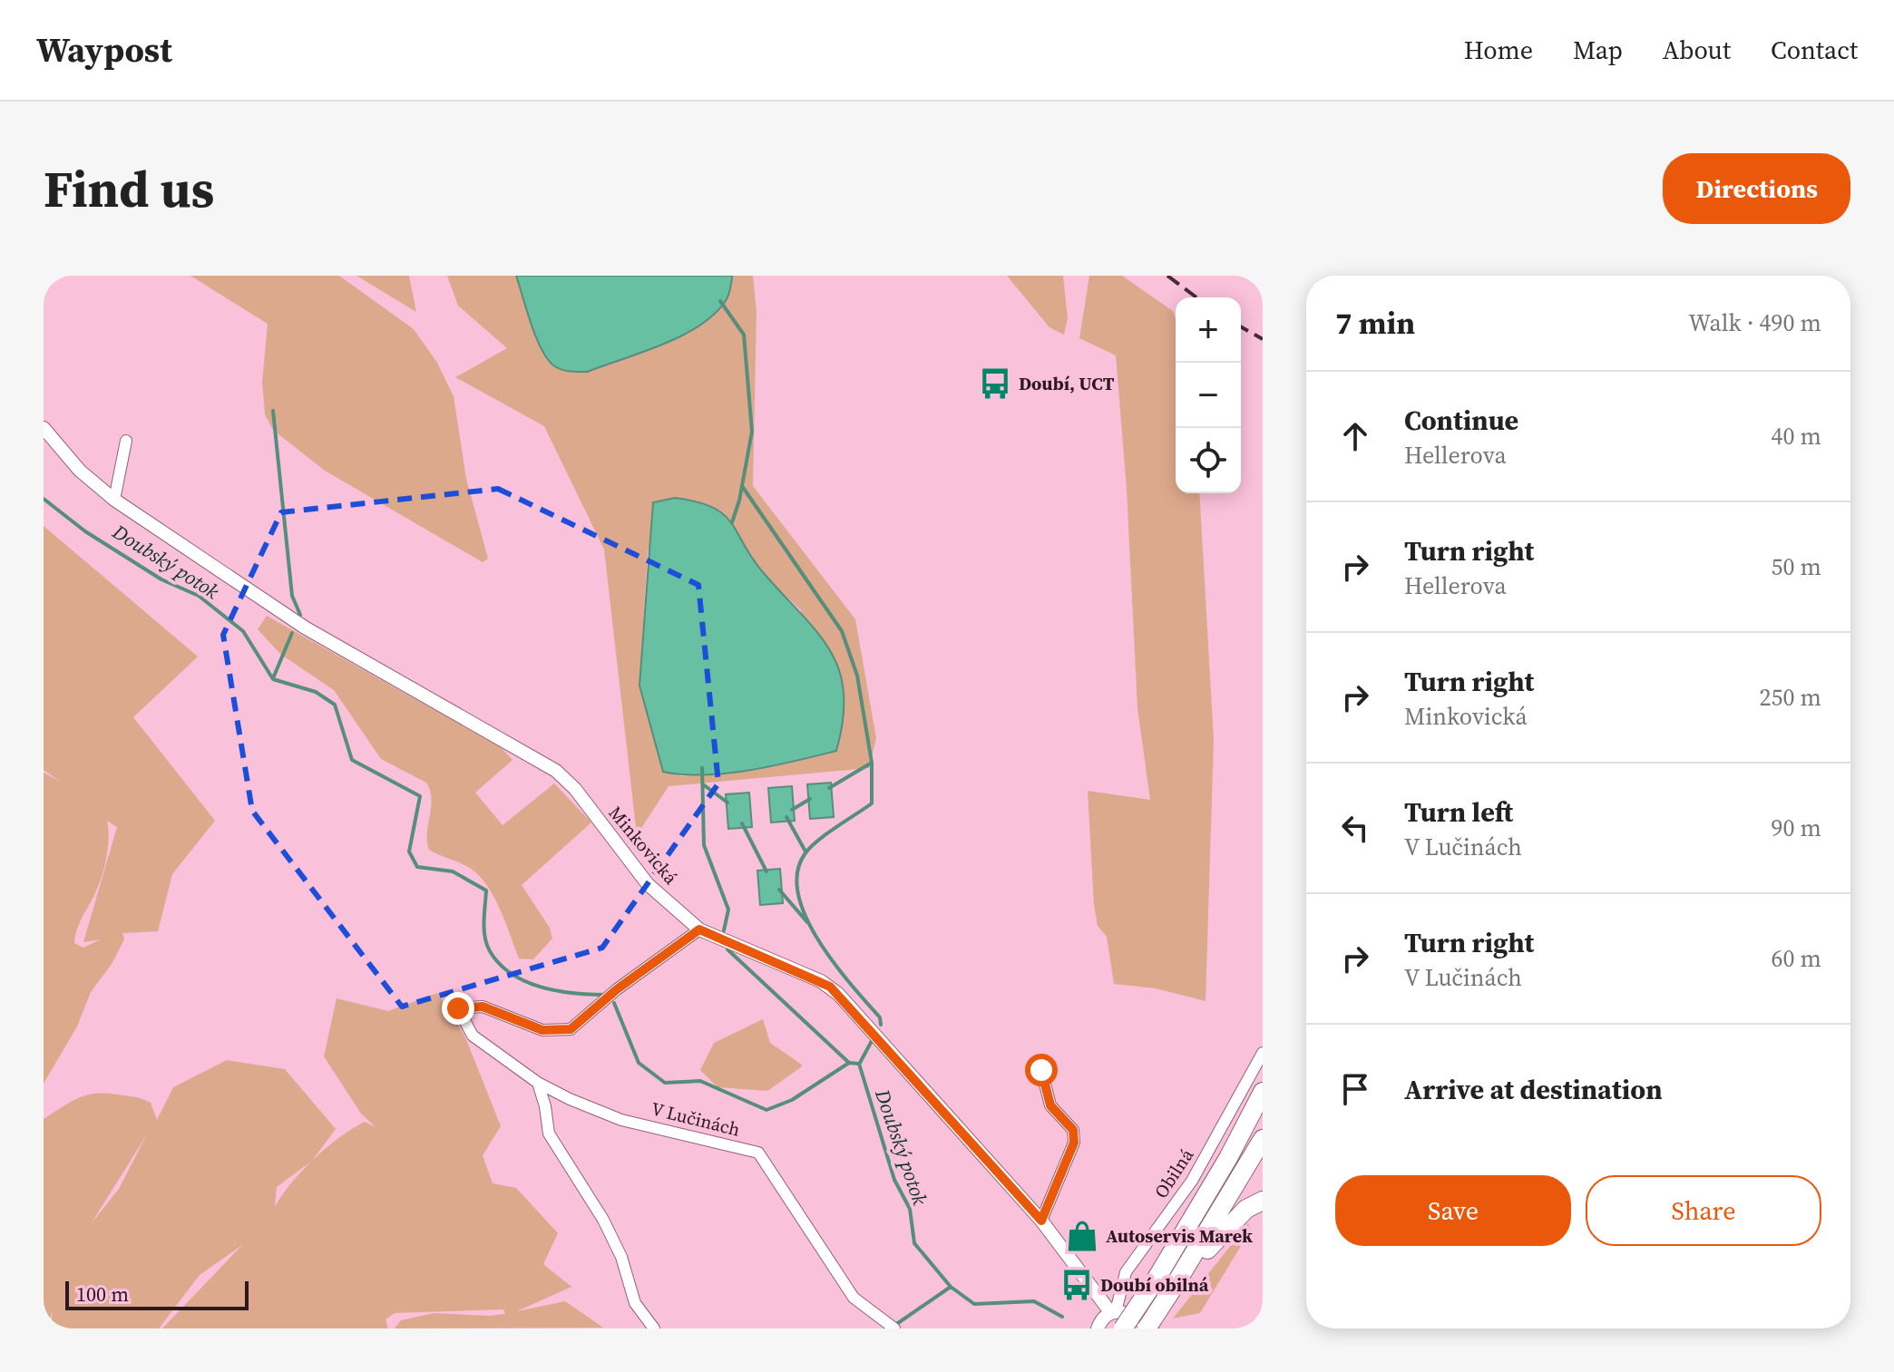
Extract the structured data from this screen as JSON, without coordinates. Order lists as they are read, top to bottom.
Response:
{
  "streets": {
    "street": ["Minkovická", "V Lučinách", "Obilná"]
  },
  "crossings": [
    ["Minkovická", "V Lučinách"],
    ["Minkovická", "Obilná"]
  ],
  "water": ["Doubský potok"],
  "places": {
    "bus stop": ["Doubí, UCT", "Doubí obilná"],
    "shop": ["Autoservis Marek"]
  },
  "scale_bar": "100 m",
  "page": {
    "header": "Waypost",
    "nav": [
      "Home",
      "Map",
      "About",
      "Contact"
    ],
    "buttons": [
      "Directions",
      ["Save", "Share"]
    ],
    "title": "Find us",
    "heading": ["7 min", "Walk · 490 m"],
    "map_buttons": ["+", "−"],
    "list": [
      ["Continue", "Hellerova", "40 m"],
      ["Turn right", "Hellerova", "50 m"],
      ["Turn right", "Minkovická", "250 m"],
      ["Turn left", "V Lučinách", "90 m"],
      ["Turn right", "V Lučinách", "60 m"],
      "Arrive at destination"
    ],
    "scale": "100 m"
  }
}
